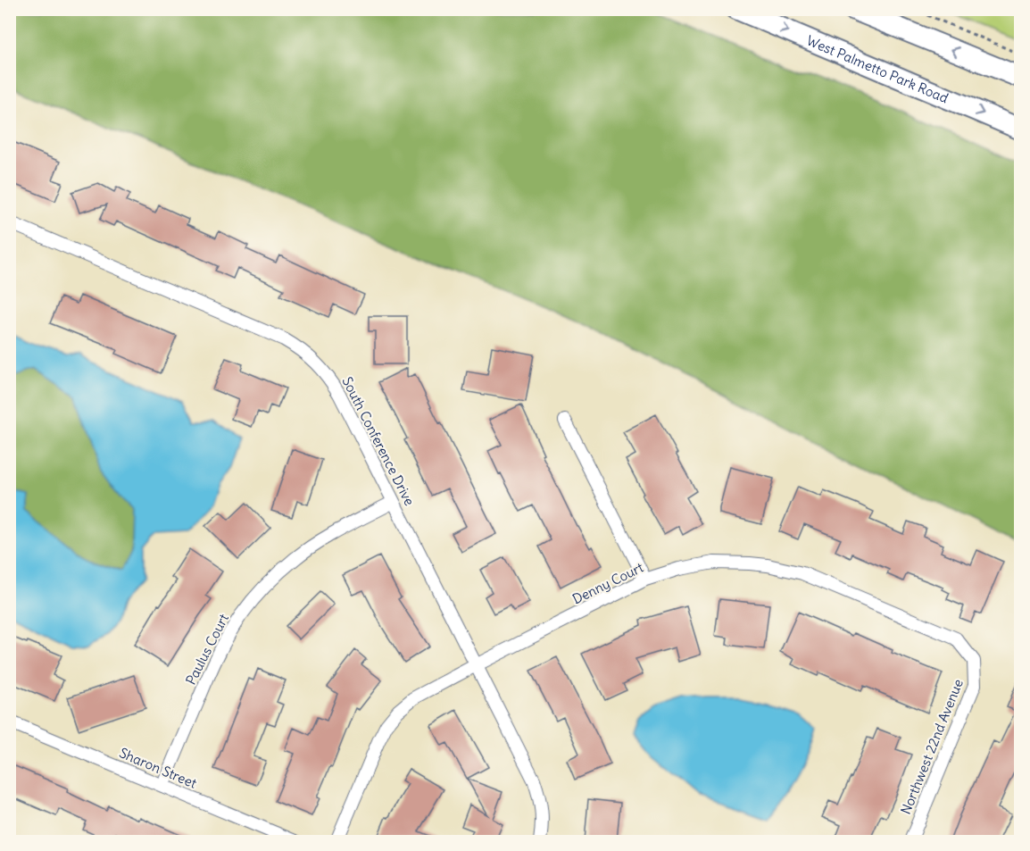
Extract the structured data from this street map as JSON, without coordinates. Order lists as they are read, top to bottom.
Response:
{
  "streets": {
    "main road": ["West Palmetto Park Road"],
    "street": [
      "South Conference Drive",
      "Denny Court",
      "Paulus Court",
      "Northwest 22nd Avenue",
      "Sharon Street"
    ]
  },
  "crossings": [
    ["South Conference Drive", "Denny Court"],
    ["South Conference Drive", "Paulus Court"],
    ["Denny Court", "Northwest 22nd Avenue"],
    ["Paulus Court", "Sharon Street"]
  ]
}
